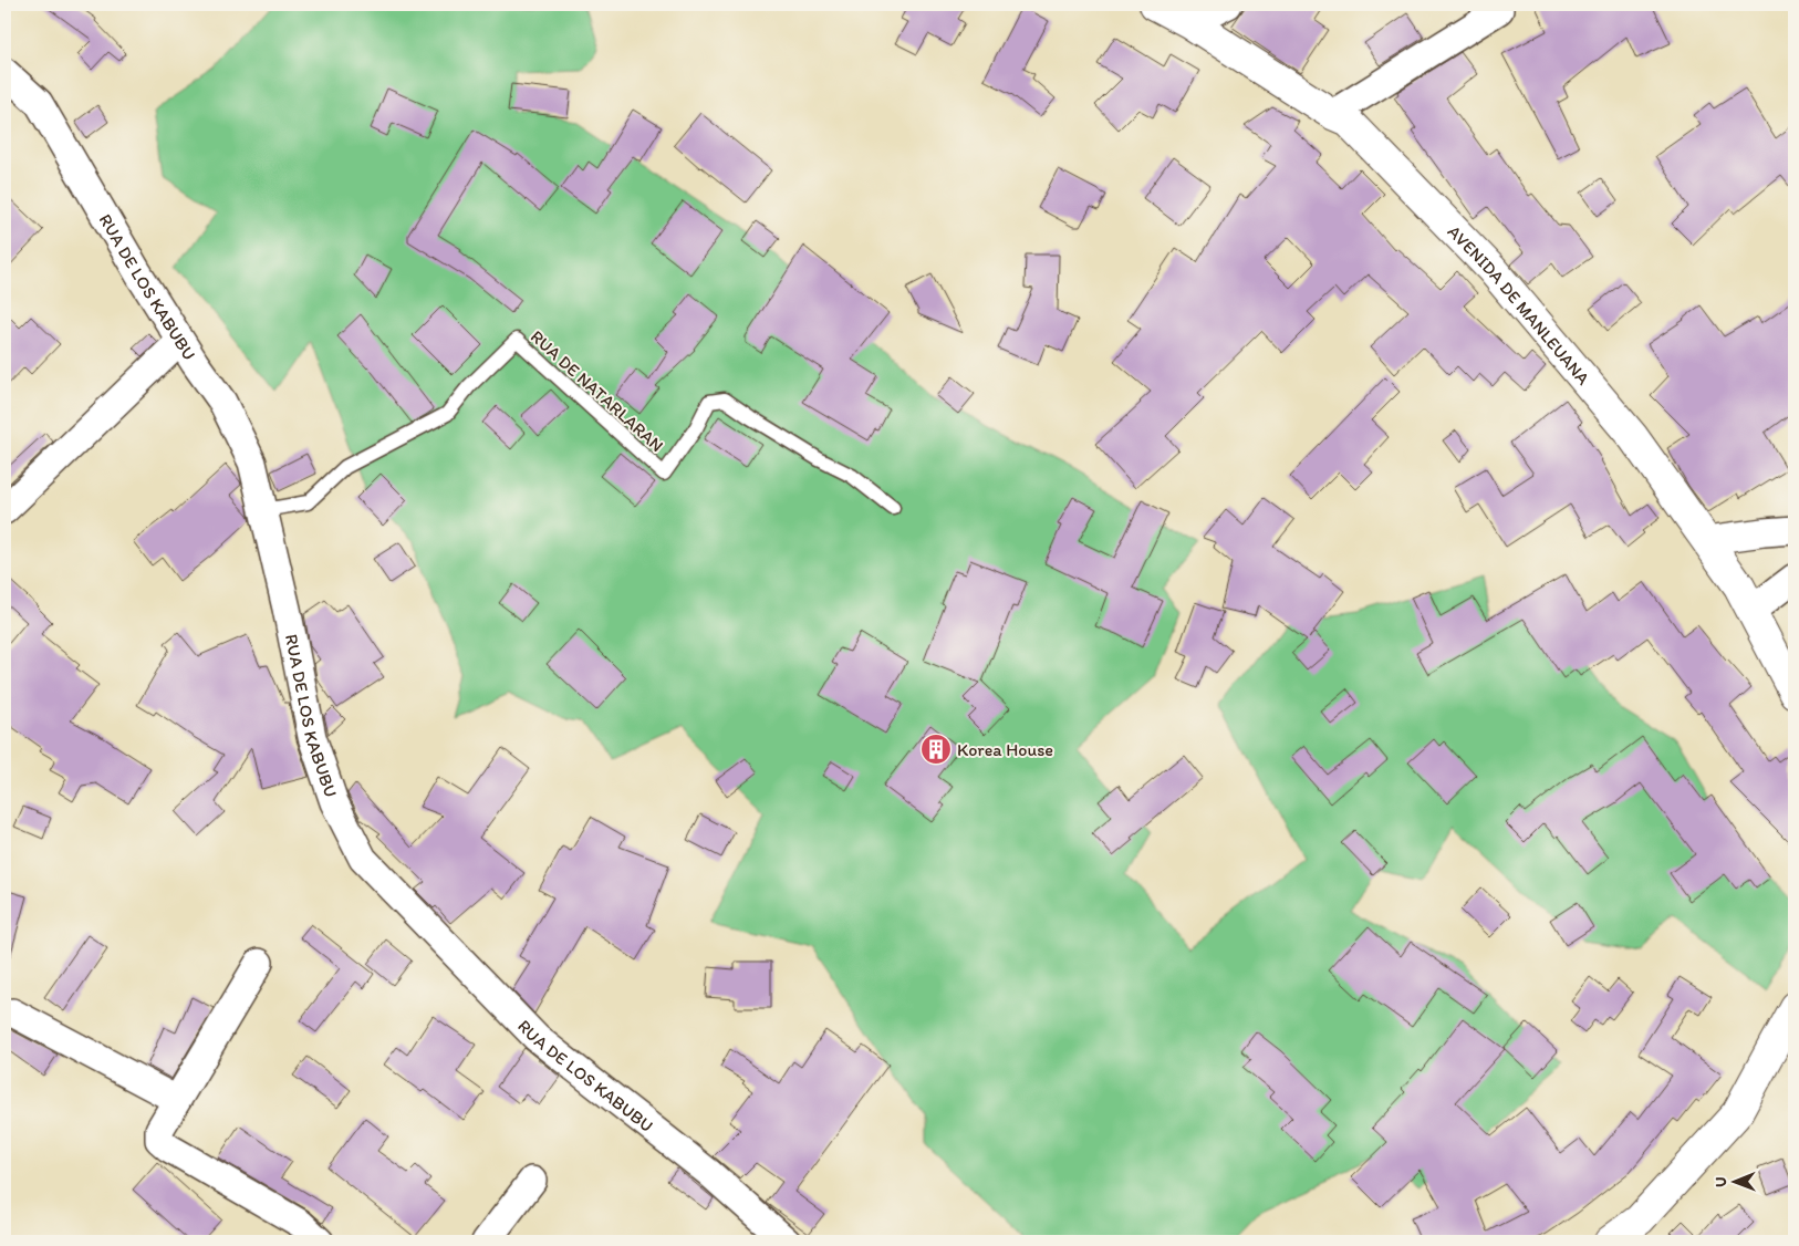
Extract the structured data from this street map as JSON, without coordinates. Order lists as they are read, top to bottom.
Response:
{
  "streets": {
    "street": ["RUA DE LOS KABUBU", "AVENIDA DE MANLEUANA"],
    "lane": ["RUA DE NATARLARAN"]
  },
  "crossings": [
    ["RUA DE LOS KABUBU", "RUA DE NATARLARAN"]
  ],
  "places": {
    "building": ["Korea House"]
  },
  "north": "left"
}
